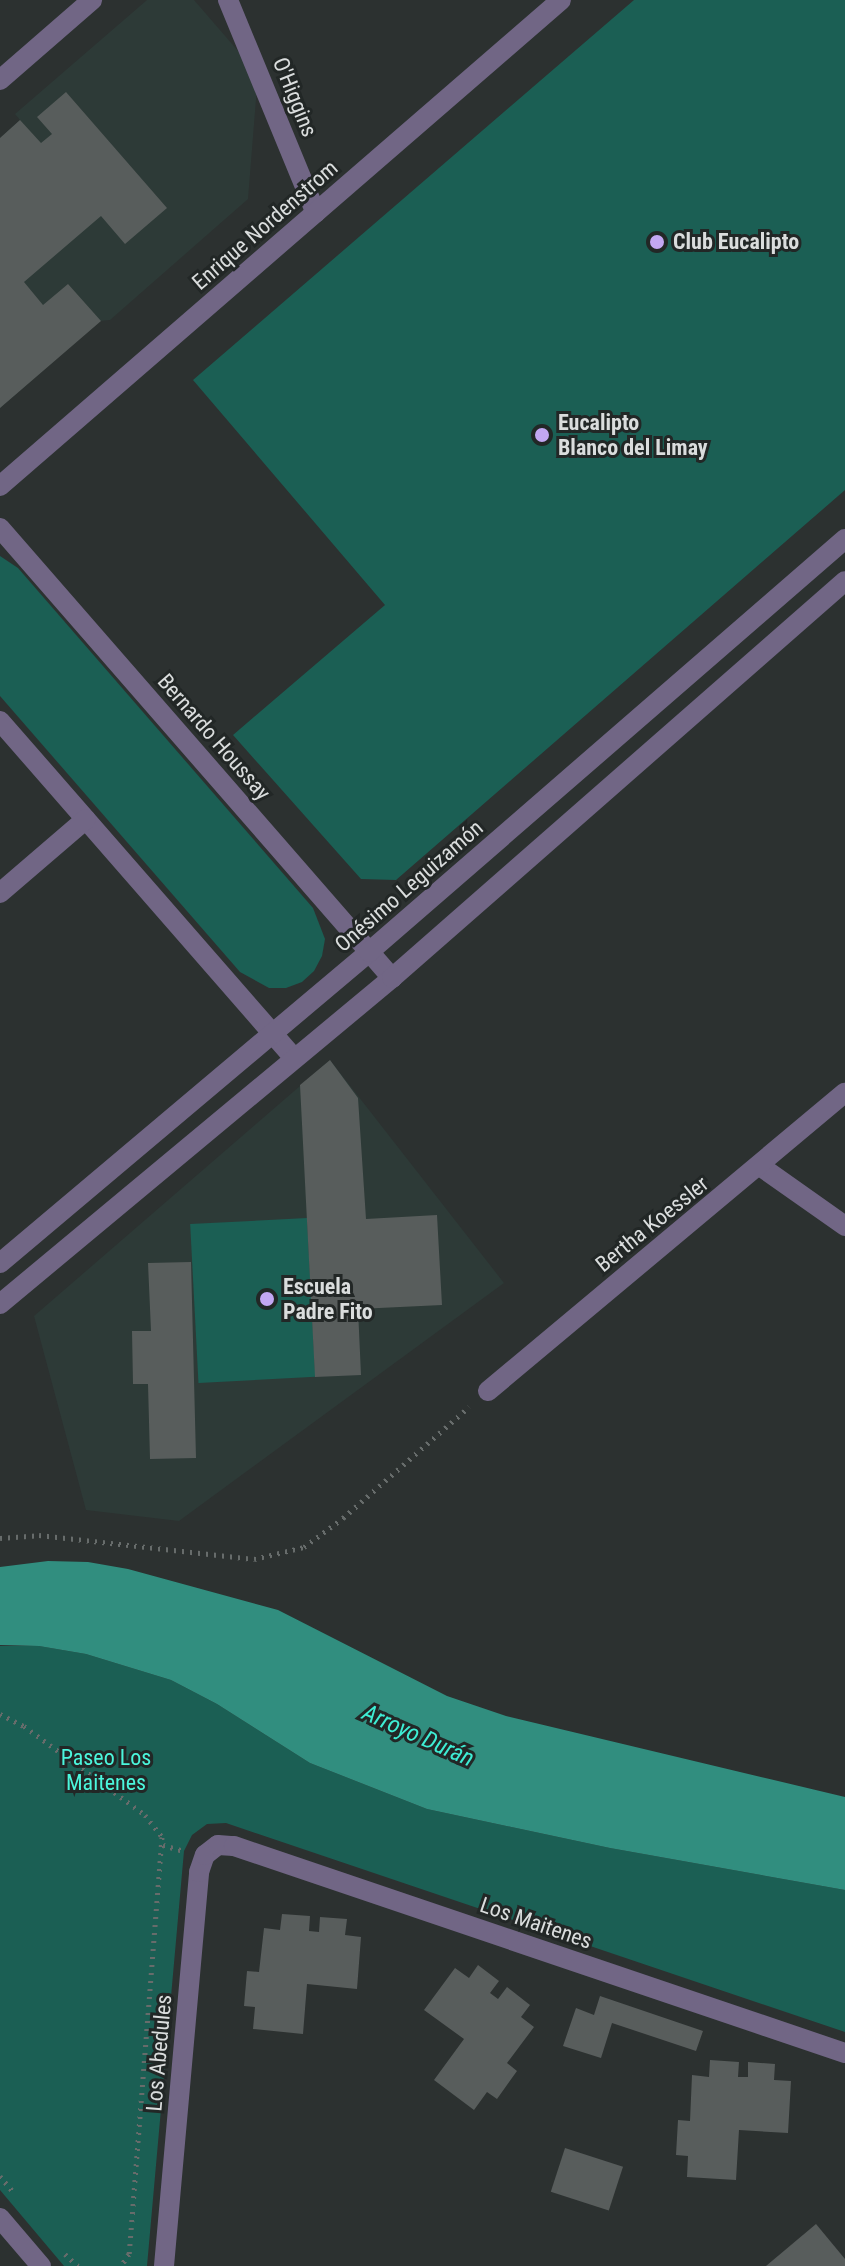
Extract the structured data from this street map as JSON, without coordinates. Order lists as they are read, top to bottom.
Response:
{
  "streets": {
    "street": [
      "O'Higgins",
      "Enrique Nordenstrom",
      "Bernardo Houssay",
      "Onésimo Leguizamón",
      "Bertha Koessler",
      "Los Maitenes",
      "Los Abedules"
    ]
  },
  "crossings": [
    ["O'Higgins", "Enrique Nordenstrom"],
    ["Bernardo Houssay", "Onésimo Leguizamón"],
    ["Los Maitenes", "Los Abedules"]
  ],
  "water": ["Arroyo Durán"],
  "parks": ["Paseo Los Maitenes"],
  "places": ["Club Eucalipto", "Eucalipto Blanco del Limay", "Escuela Padre Fito"]
}
